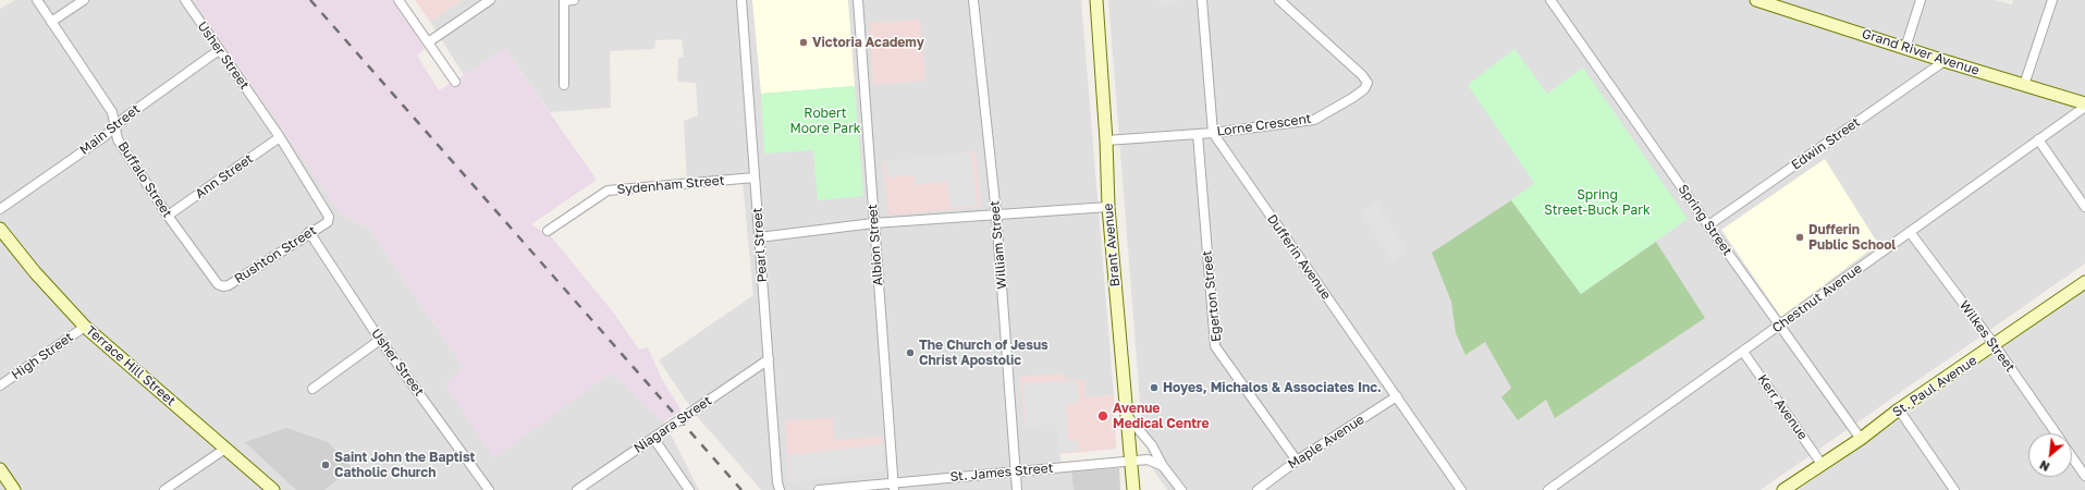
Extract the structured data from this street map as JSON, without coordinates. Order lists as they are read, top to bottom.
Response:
{
  "streets": {
    "street": [
      "Grand River Avenue",
      "Usher Street",
      "Lorne Crescent",
      "Main Street",
      "Edwin Street",
      "Ann Street",
      "Buffalo Street",
      "Sydenham Street",
      "Spring Street",
      "Pearl Street",
      "Albion Street",
      "William Street",
      "Brant Avenue",
      "Rushton Street",
      "Dufferin Avenue",
      "Egerton Street",
      "Chestnut Avenue",
      "Wilkes Street",
      "High Street",
      "Terrace Hill Street",
      "St. Paul Avenue",
      "Kerr Avenue",
      "Niagara Street",
      "Maple Avenue",
      "St. James Street"
    ]
  },
  "crossings": [
    ["Grand River Avenue", "Edwin Street"],
    ["Usher Street", "Main Street"],
    ["Usher Street", "Ann Street"],
    ["Usher Street", "Rushton Street"],
    ["Lorne Crescent", "Brant Avenue"],
    ["Lorne Crescent", "Dufferin Avenue"],
    ["Lorne Crescent", "Egerton Street"],
    ["Main Street", "Buffalo Street"],
    ["Edwin Street", "Spring Street"],
    ["Ann Street", "Buffalo Street"],
    ["Buffalo Street", "Rushton Street"],
    ["Sydenham Street", "Pearl Street"],
    ["Spring Street", "Chestnut Avenue"],
    ["Spring Street", "St. Paul Avenue"],
    ["Pearl Street", "Niagara Street"],
    ["Albion Street", "St. James Street"],
    ["William Street", "St. James Street"],
    ["Brant Avenue", "St. James Street"],
    ["Dufferin Avenue", "Maple Avenue"],
    ["Egerton Street", "Maple Avenue"],
    ["Chestnut Avenue", "Wilkes Street"],
    ["Chestnut Avenue", "Kerr Avenue"],
    ["Wilkes Street", "St. Paul Avenue"],
    ["High Street", "Terrace Hill Street"],
    ["St. Paul Avenue", "Kerr Avenue"]
  ],
  "parks": ["Robert Moore Park", "Spring Street-Buck Park"],
  "places": [
    "Victoria Academy",
    "Dufferin Public School",
    "The Church of Jesus Christ Apostolic",
    "Hoyes, Michalos & Associates Inc.",
    "Avenue Medical Centre",
    "Saint John the Baptist Catholic Church"
  ],
  "north": "bottom left"
}
